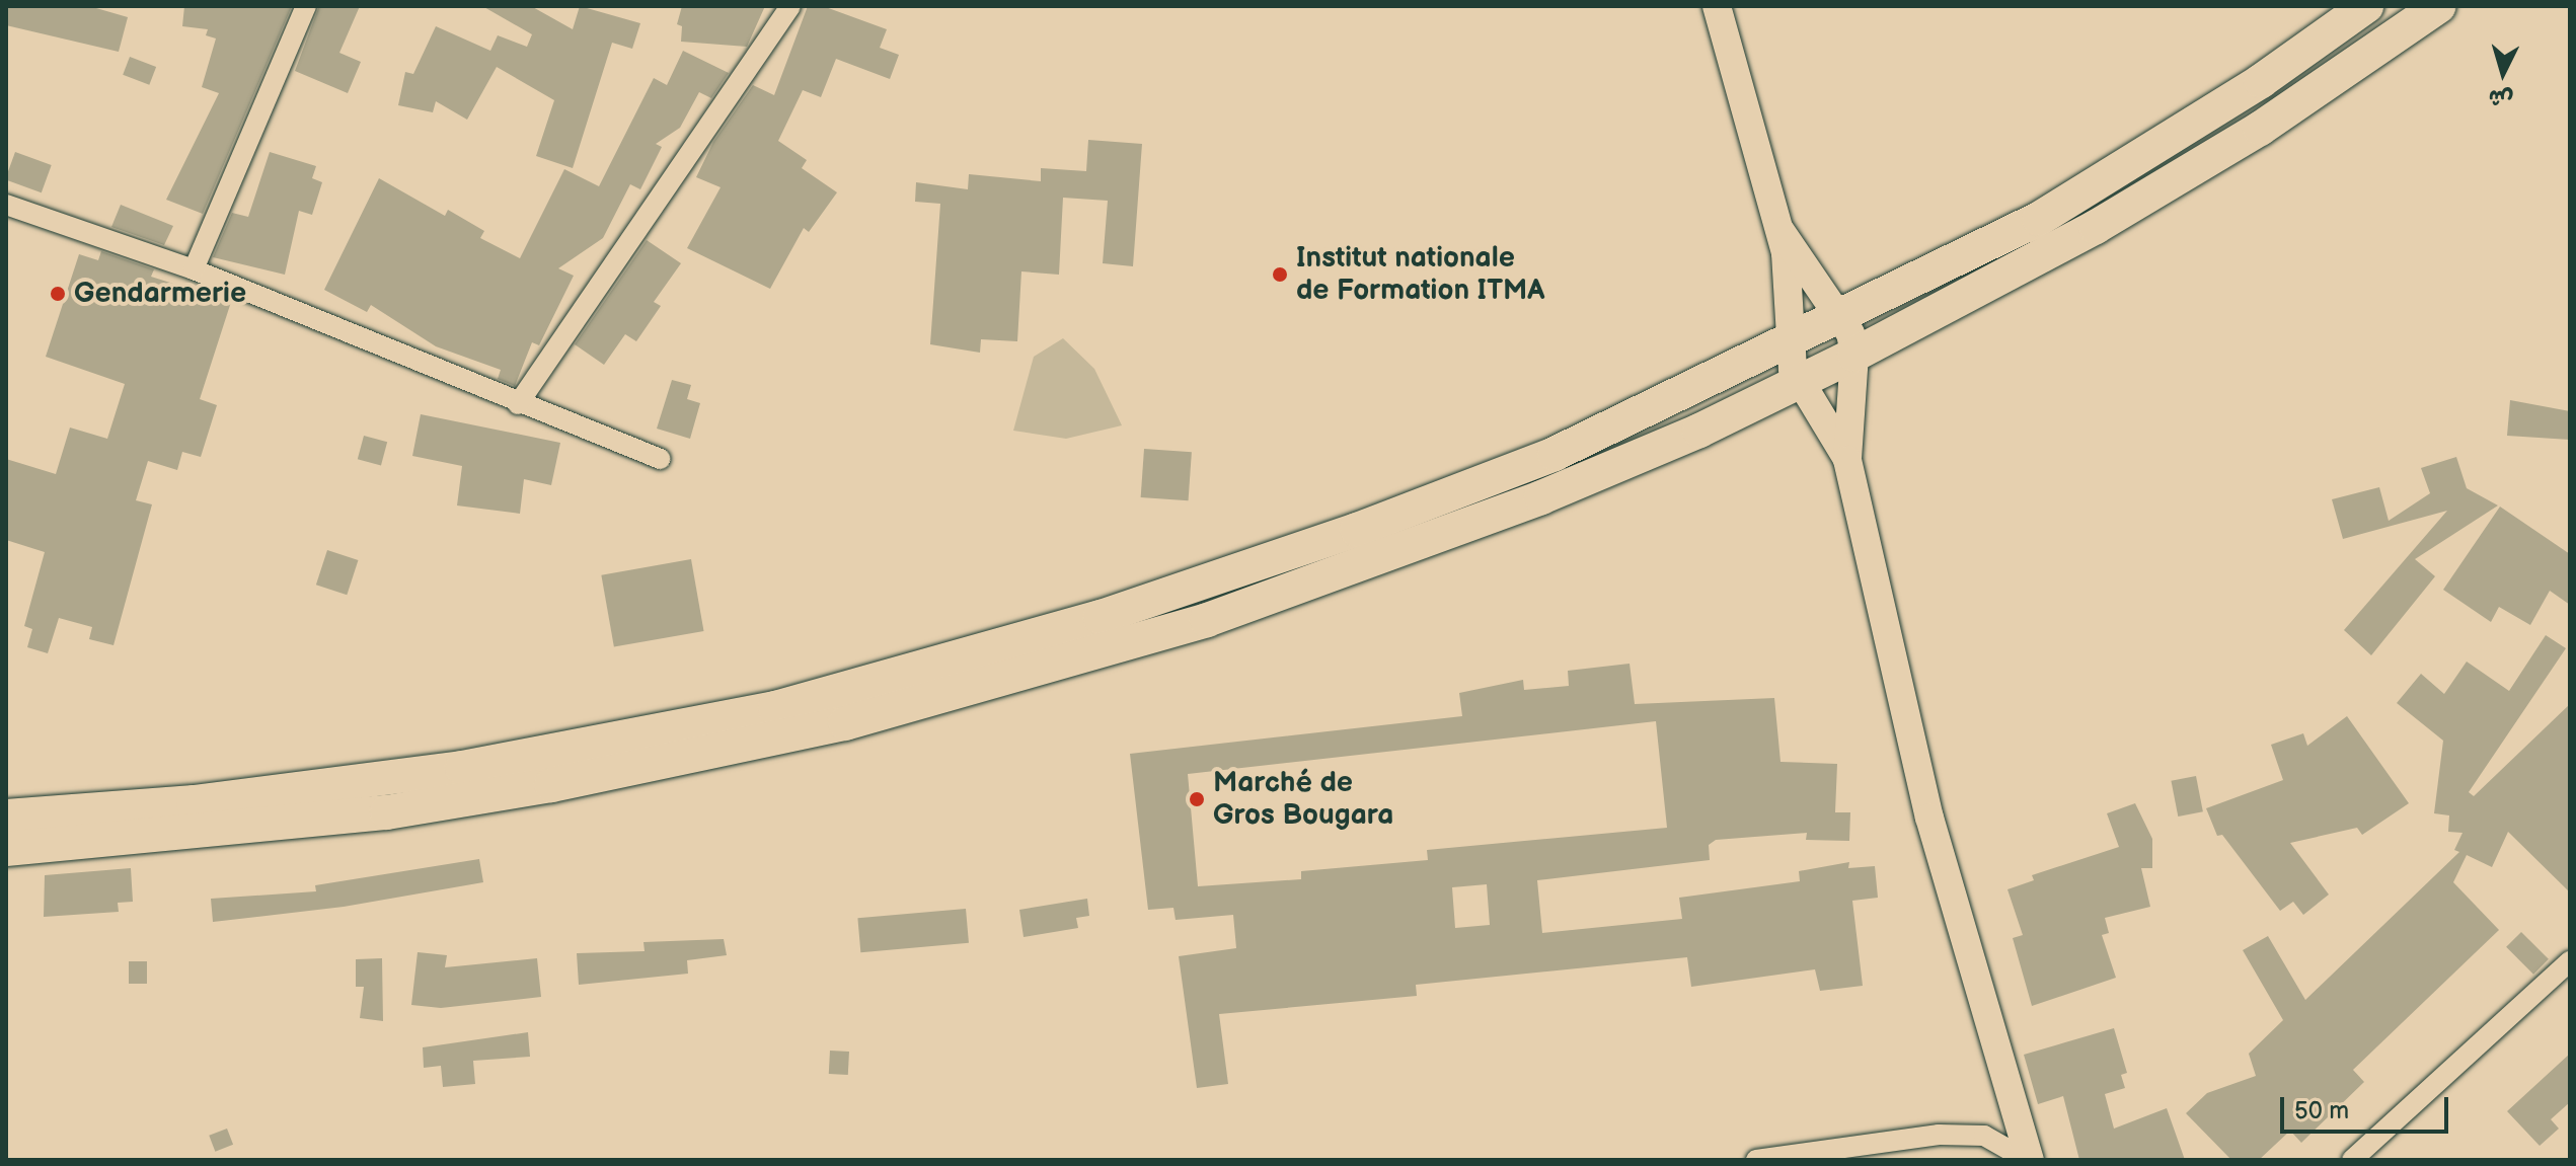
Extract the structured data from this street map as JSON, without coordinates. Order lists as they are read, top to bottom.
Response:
{
  "places": ["Institut nationale de Formation ITMA", "Gendarmerie", "Marché de Gros Bougara"],
  "scale_bar": "50 m",
  "north": "bottom"
}
